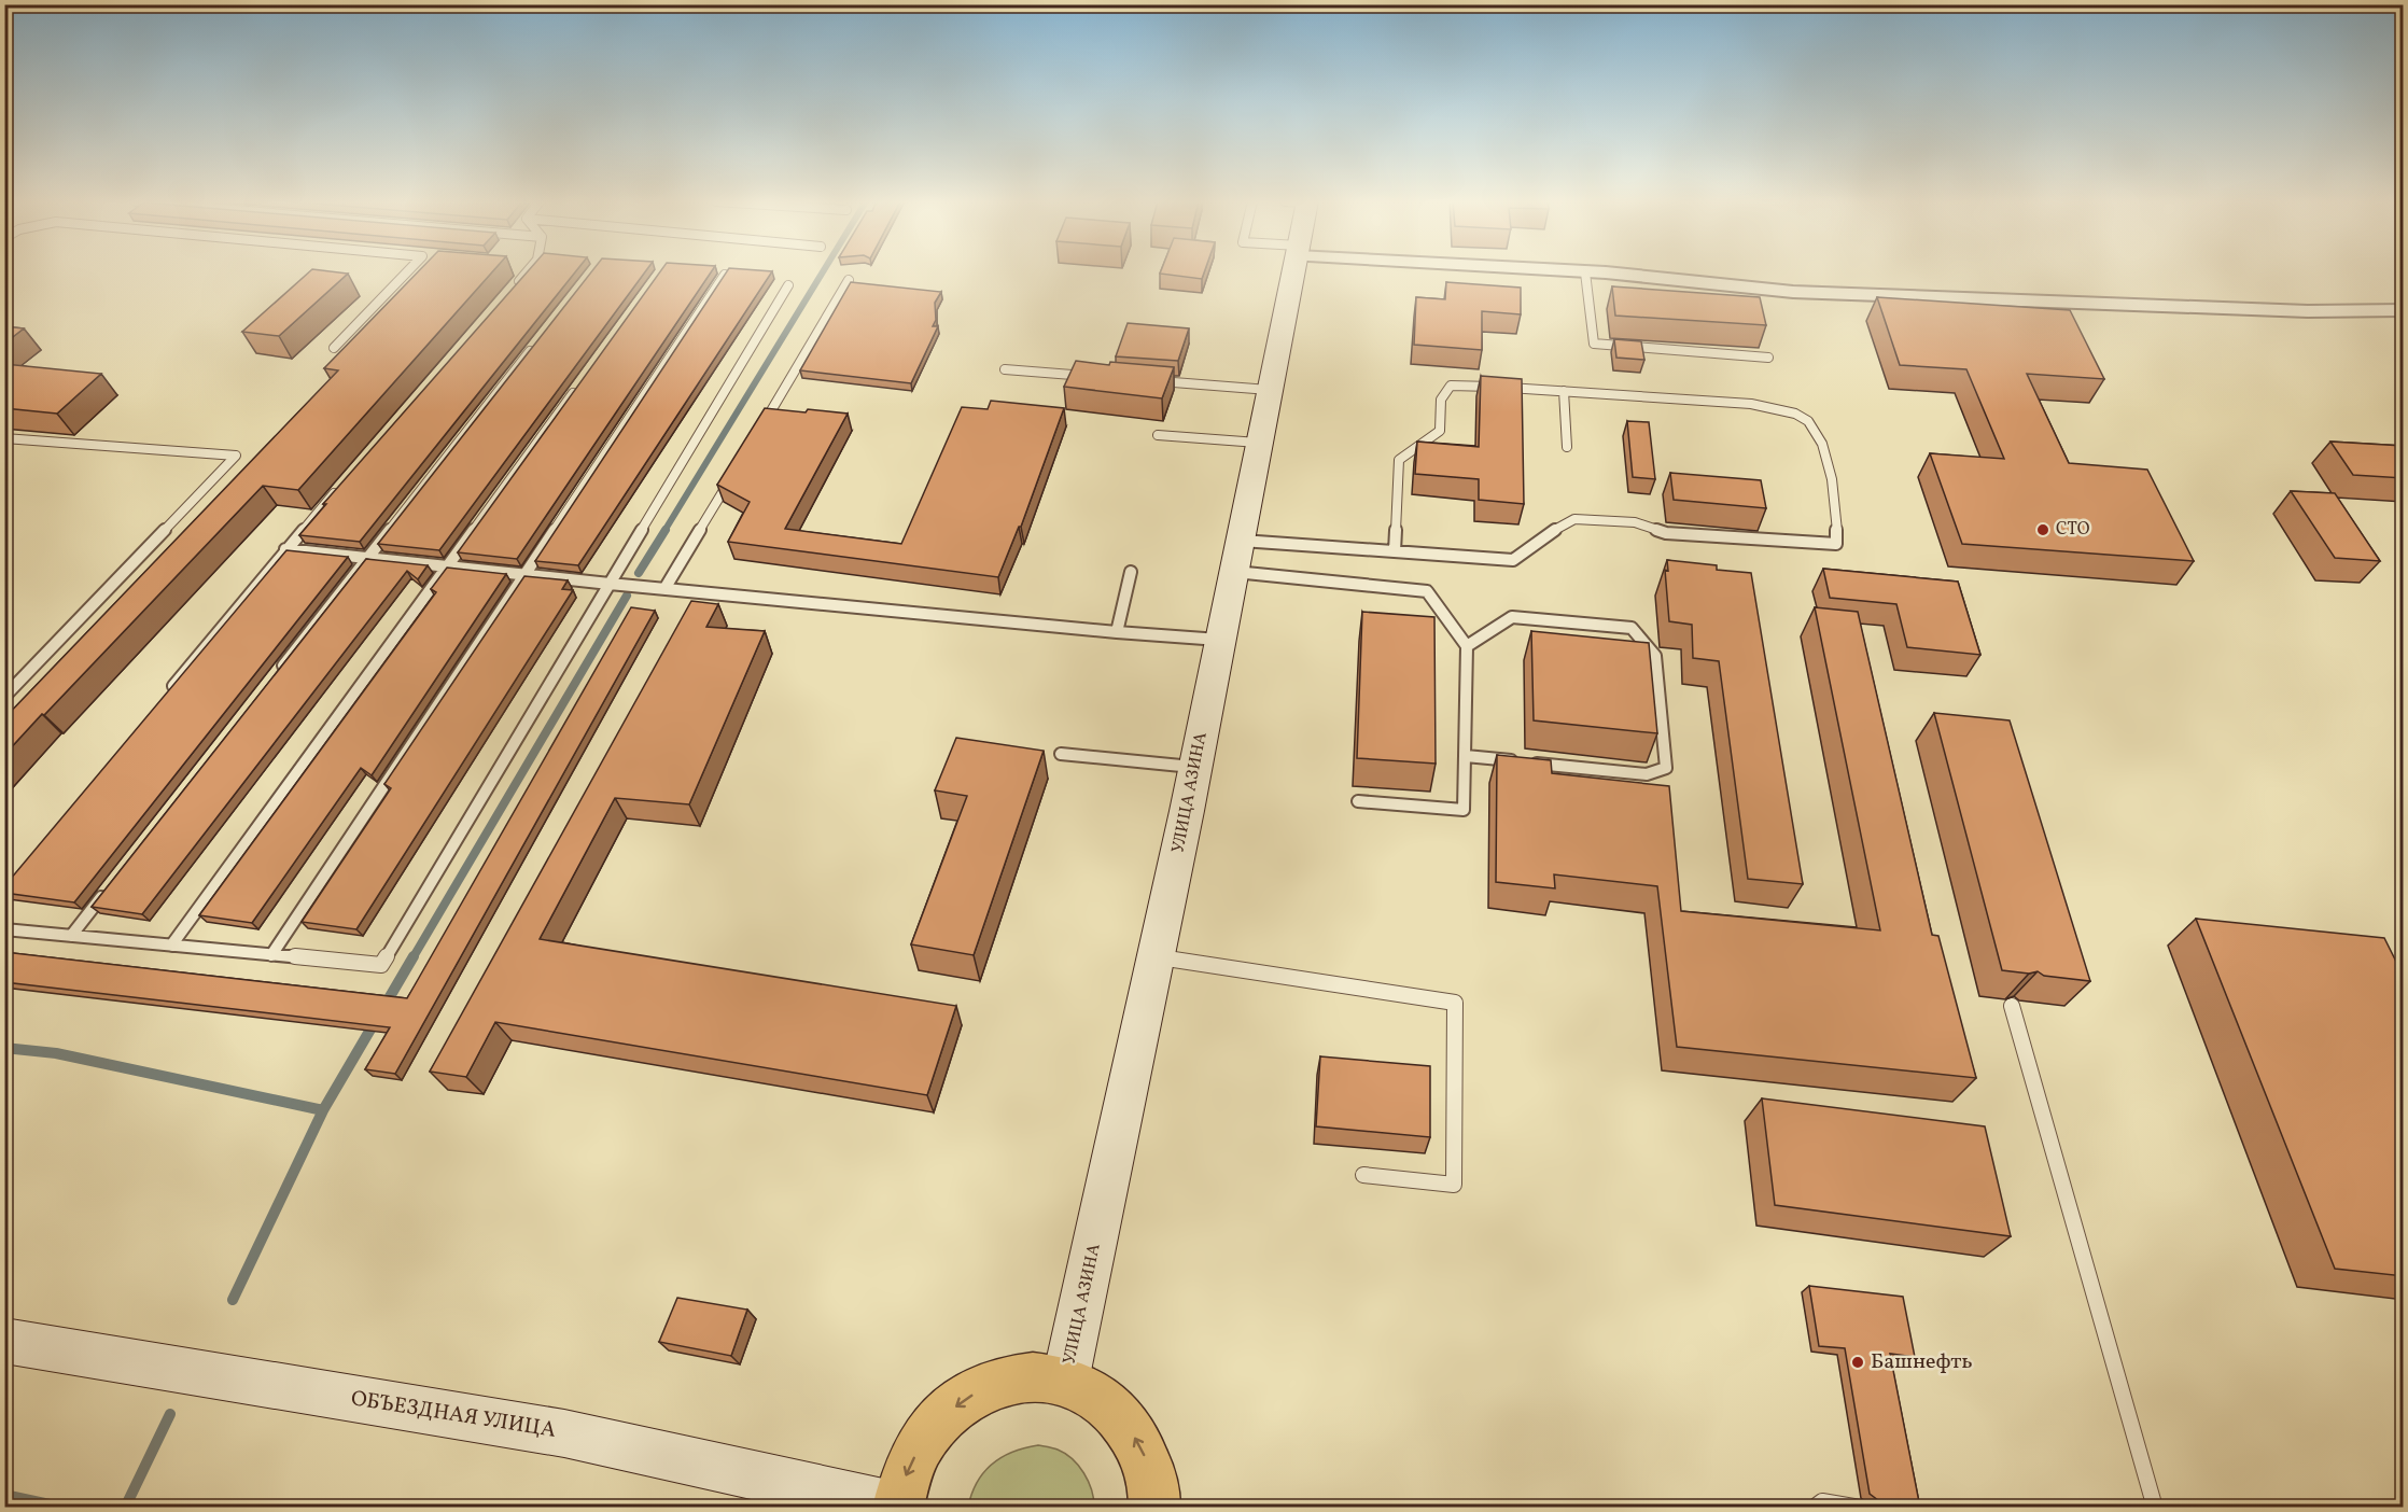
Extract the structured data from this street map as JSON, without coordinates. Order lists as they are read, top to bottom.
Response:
{
  "streets": {
    "street": ["УЛИЦА АЗИНА", "ОБЪЕЗДНАЯ УЛИЦА"]
  },
  "places": ["СТО", "Башнефть"]
}
